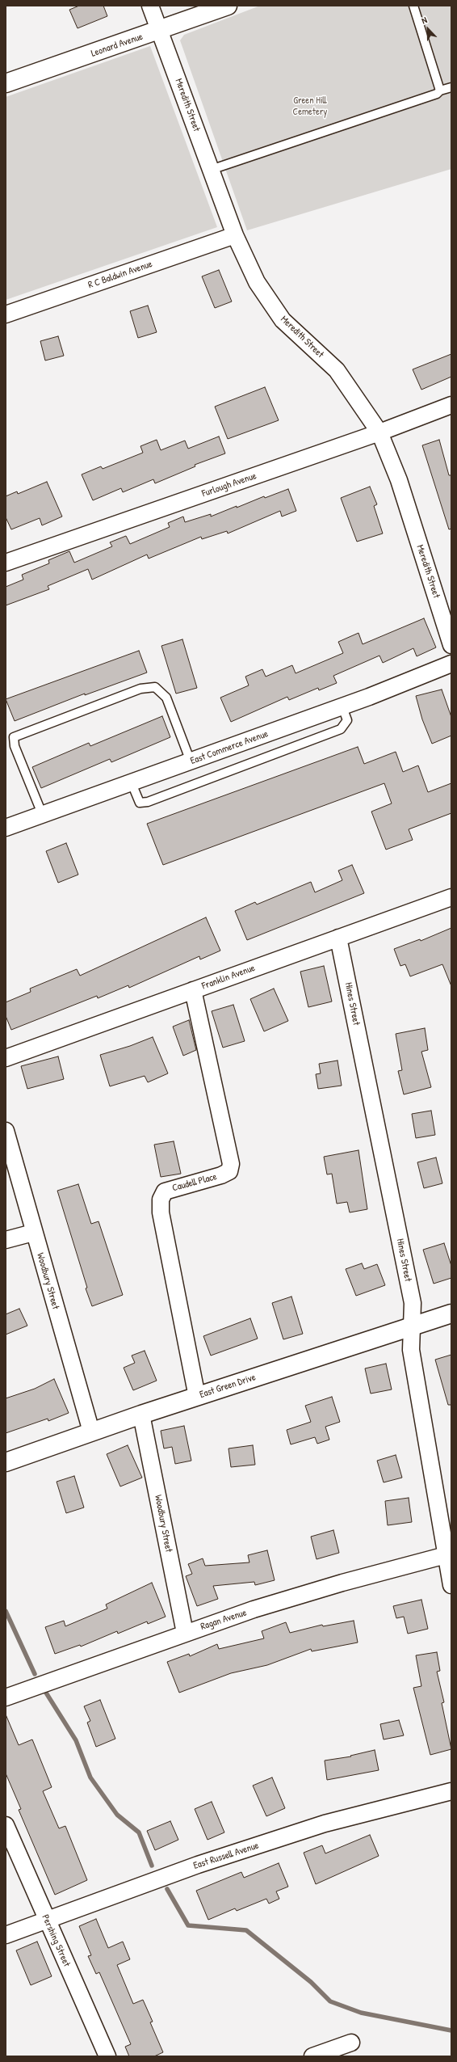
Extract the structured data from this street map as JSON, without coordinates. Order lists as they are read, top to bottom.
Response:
{
  "streets": {
    "main road": ["Leonard Avenue", "East Green Drive"],
    "street": [
      "Meredith Street",
      "R C Baldwin Avenue",
      "Furlough Avenue",
      "East Commerce Avenue",
      "Franklin Avenue",
      "Hines Street",
      "Caudell Place",
      "Woodbury Street",
      "Ragan Avenue",
      "East Russell Avenue",
      "Pershing Street"
    ]
  },
  "crossings": [
    ["Leonard Avenue", "Meredith Street"],
    ["Meredith Street", "R C Baldwin Avenue"],
    ["Meredith Street", "Furlough Avenue"],
    ["Franklin Avenue", "Hines Street"],
    ["Franklin Avenue", "Caudell Place"],
    ["Hines Street", "East Green Drive"],
    ["Hines Street", "Ragan Avenue"],
    ["Caudell Place", "East Green Drive"],
    ["Woodbury Street", "East Green Drive"],
    ["Woodbury Street", "Ragan Avenue"],
    ["East Russell Avenue", "Pershing Street"]
  ],
  "parks": ["Green Hill Cemetery"],
  "north": "top left"
}
